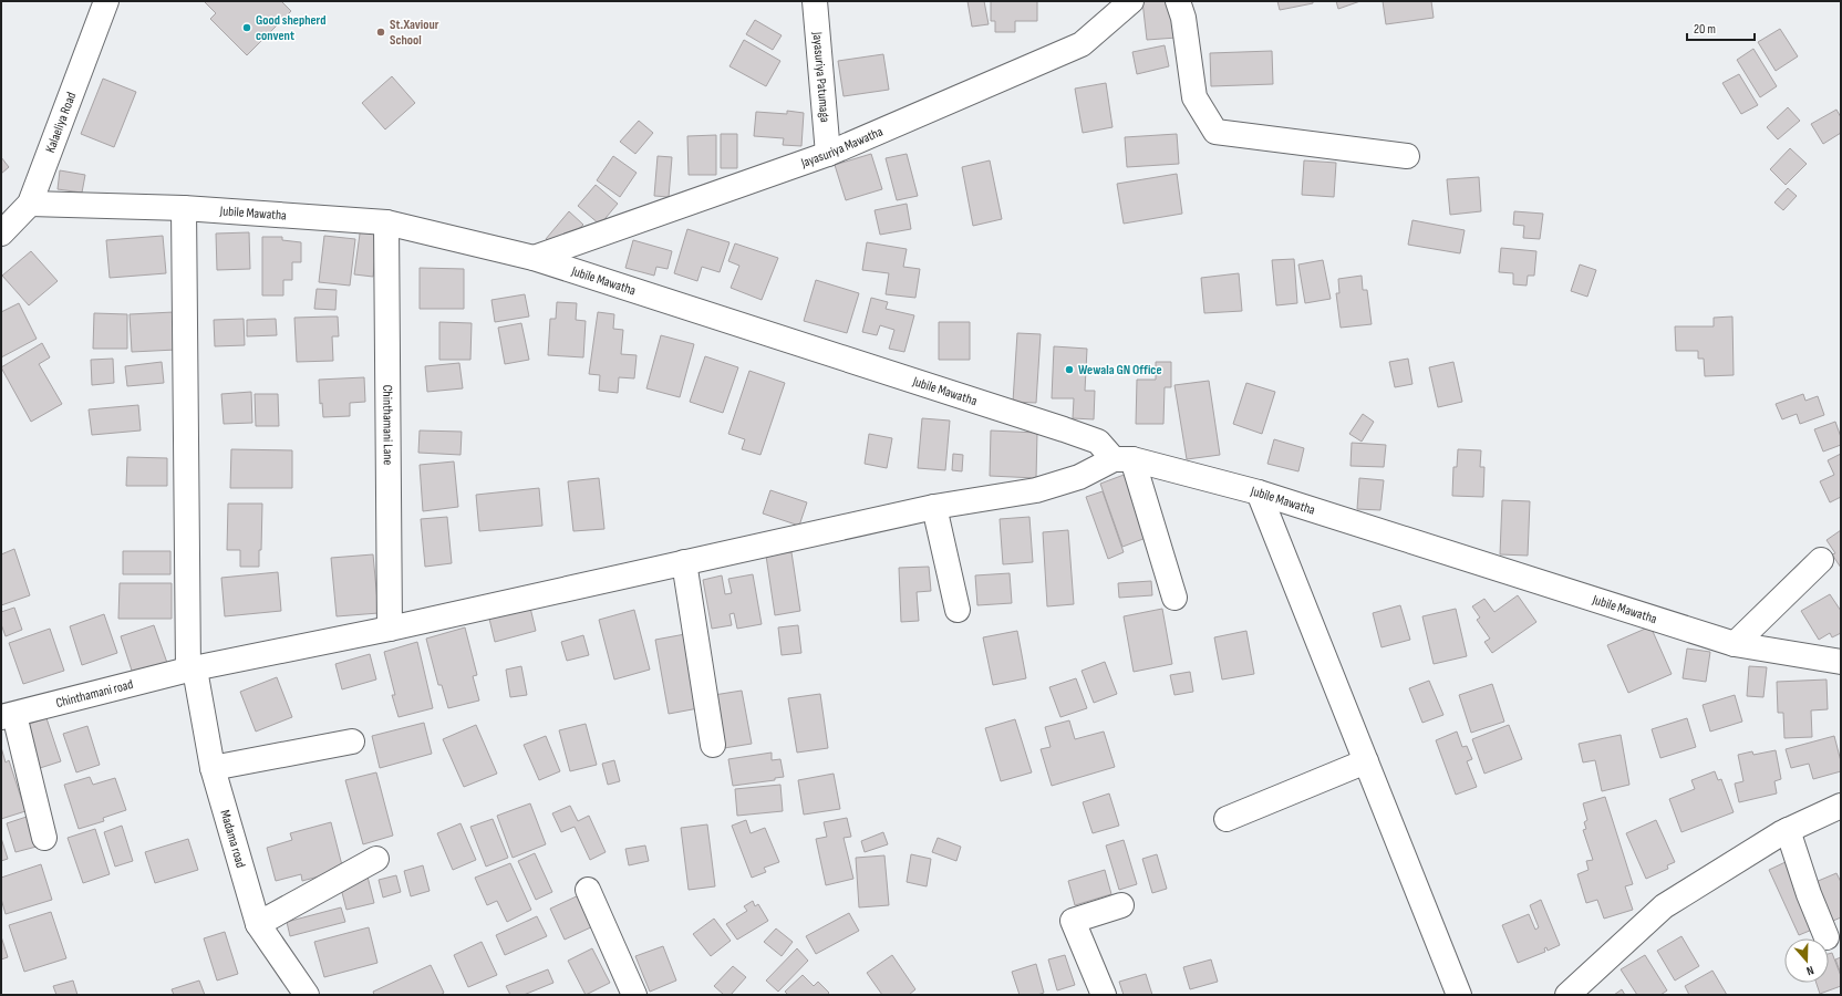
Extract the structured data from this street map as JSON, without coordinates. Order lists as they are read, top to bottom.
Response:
{
  "streets": {
    "street": [
      "Jayasuriya Patumaga",
      "Kalaeliya Road",
      "Jayasuriya Mawatha",
      "Jubile Mawatha",
      "Chinthamani Lane",
      "Chinthamani road",
      "Madama road"
    ]
  },
  "crossings": [
    ["Jayasuriya Patumaga", "Jayasuriya Mawatha"],
    ["Kalaeliya Road", "Jubile Mawatha"],
    ["Jayasuriya Mawatha", "Jubile Mawatha"],
    ["Jubile Mawatha", "Chinthamani Lane"],
    ["Jubile Mawatha", "Chinthamani road"],
    ["Jubile Mawatha", "Madama road"],
    ["Chinthamani Lane", "Chinthamani road"],
    ["Chinthamani road", "Madama road"]
  ],
  "places": ["Good shepherd convent", "St.Xaviour School", "Wewala GN Office"],
  "scale_bar": "20 m",
  "north": "bottom"
}
